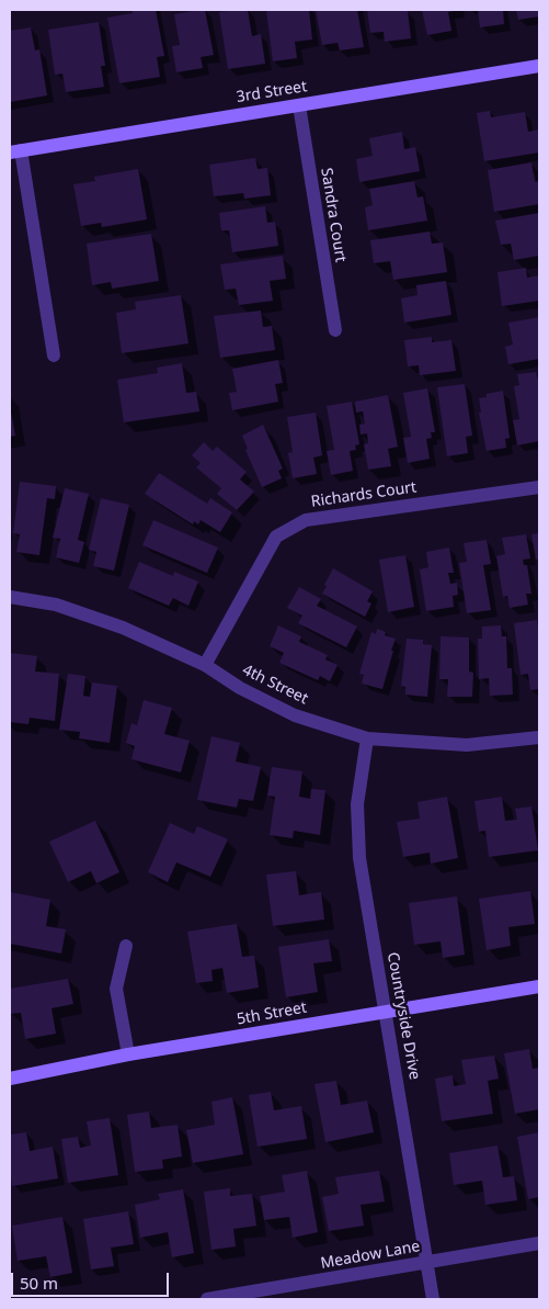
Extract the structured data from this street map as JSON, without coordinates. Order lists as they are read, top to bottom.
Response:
{
  "streets": {
    "street": [
      "3rd Street",
      "Sandra Court",
      "Richards Court",
      "4th Street",
      "5th Street",
      "Countryside Drive",
      "Meadow Lane"
    ]
  },
  "crossings": [
    ["3rd Street", "Sandra Court"],
    ["Richards Court", "4th Street"],
    ["4th Street", "Countryside Drive"],
    ["5th Street", "Countryside Drive"],
    ["Countryside Drive", "Meadow Lane"]
  ],
  "scale_bar": "50 m"
}
